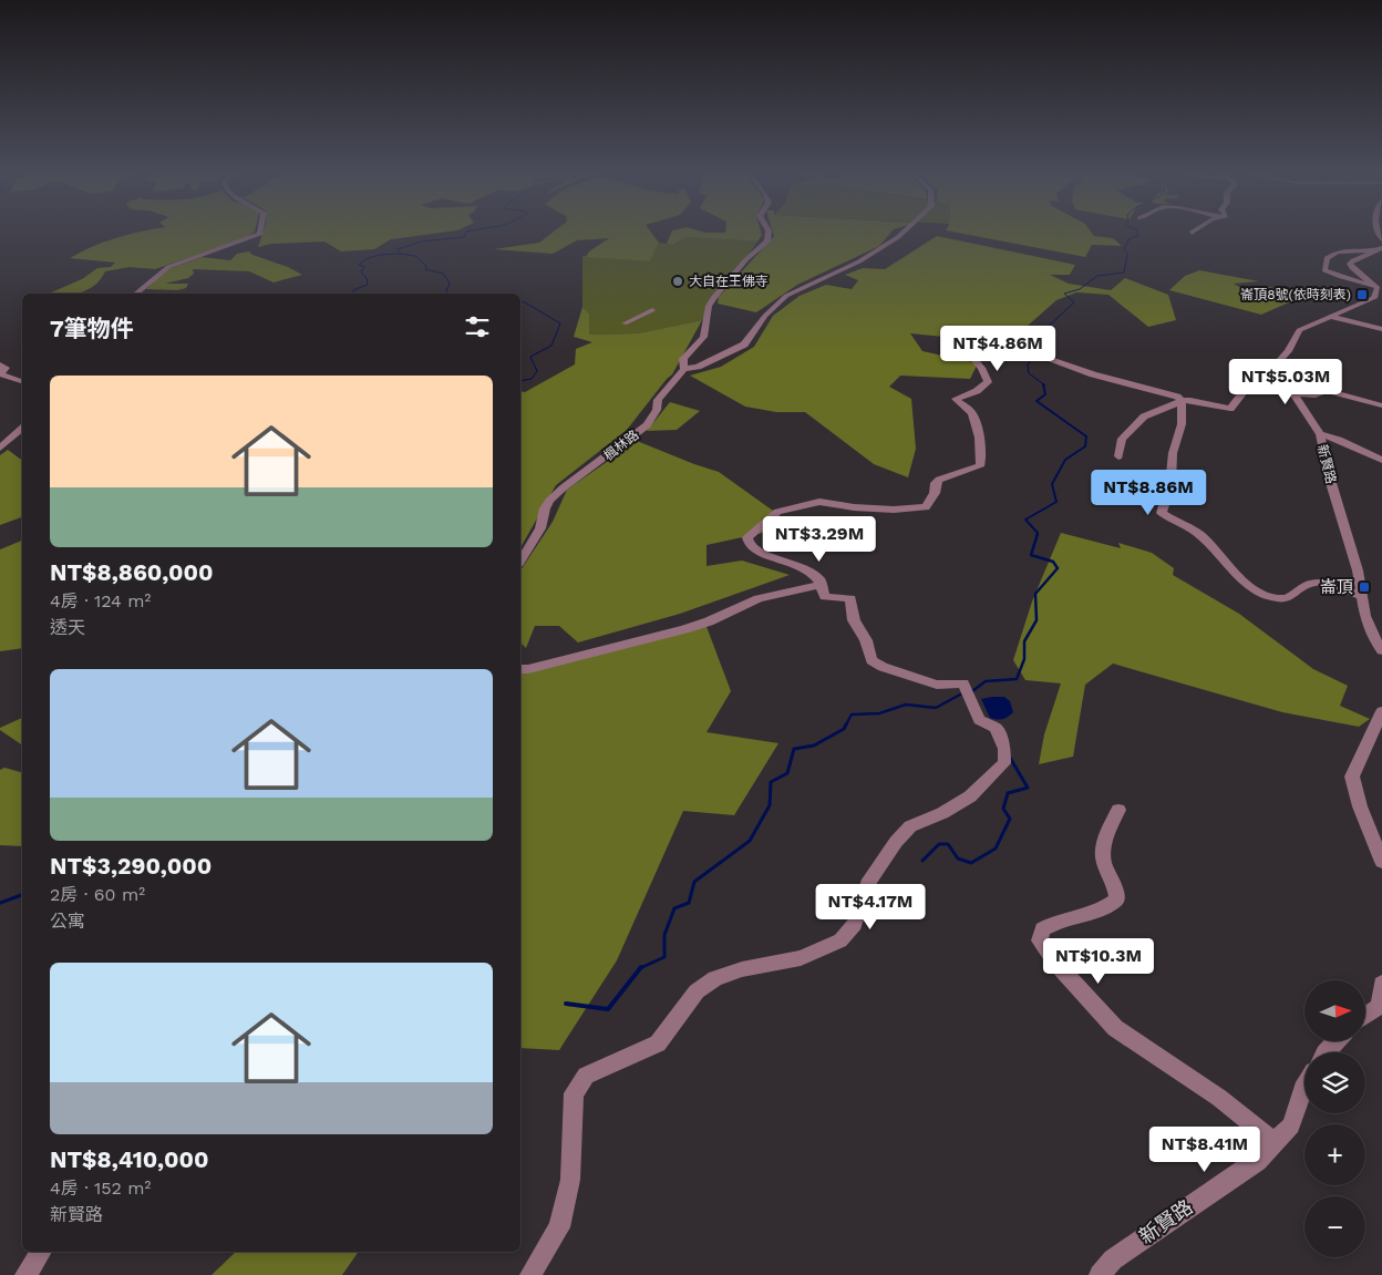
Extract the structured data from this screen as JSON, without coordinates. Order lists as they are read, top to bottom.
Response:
{
  "streets": {
    "street": ["楓林路", "新賢路"]
  },
  "places": {
    "other": ["大自在王佛寺"],
    "transit": ["崙頂8號(依時刻表)", "崙頂"]
  },
  "north": "right",
  "page": {
    "heading": "7筆物件",
    "price": [
      "NT$4.86M",
      "NT$5.03M",
      "NT$8.86M",
      "NT$3.29M",
      "NT$4.17M",
      "NT$10.3M",
      "NT$8.41M"
    ],
    "list": [
      {
        "name": "NT$8,860,000",
        "note": "4房 · 124 m² · 透天"
      },
      {
        "name": "NT$3,290,000",
        "note": "2房 · 60 m² · 公寓"
      },
      {
        "name": "NT$8,410,000",
        "note": "4房 · 152 m² · 新賢路"
      }
    ],
    "map_buttons": ["+", "−"]
  }
}
